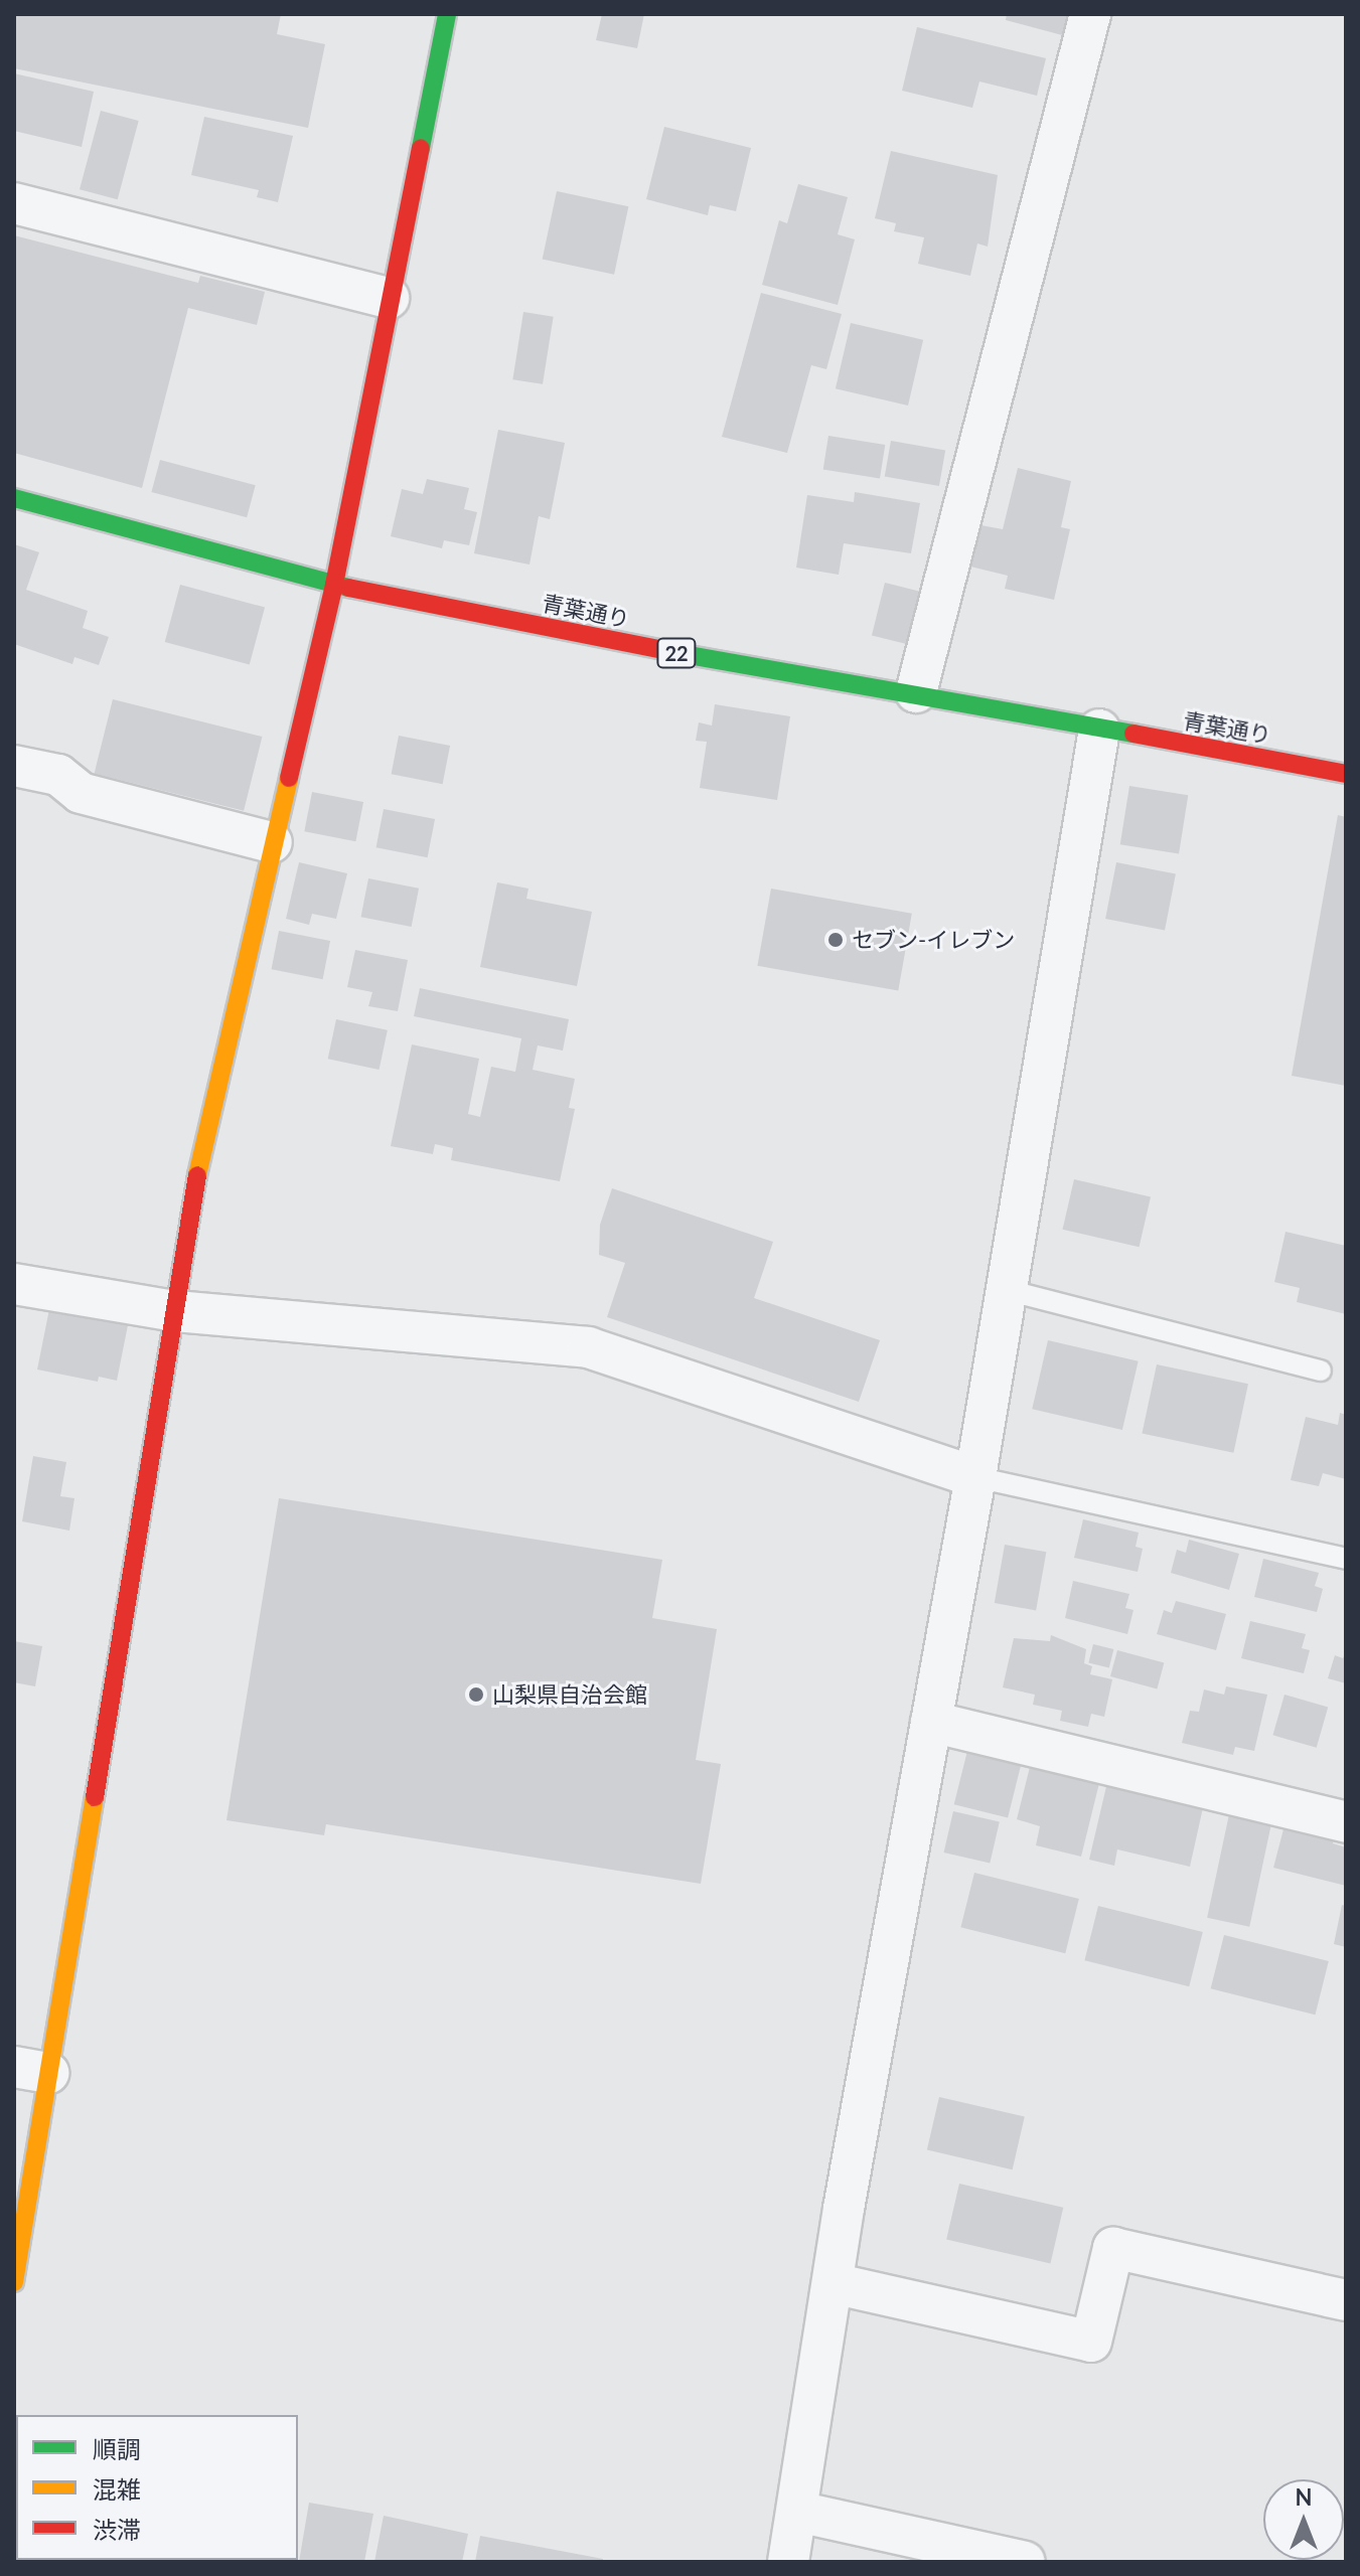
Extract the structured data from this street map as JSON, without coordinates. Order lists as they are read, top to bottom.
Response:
{
  "streets": {
    "street": ["青葉通り", "22"]
  },
  "places": ["セブン-イレブン", "山梨県自治会館"],
  "legend": ["順調", "混雑", "渋滞"],
  "north": "top"
}
